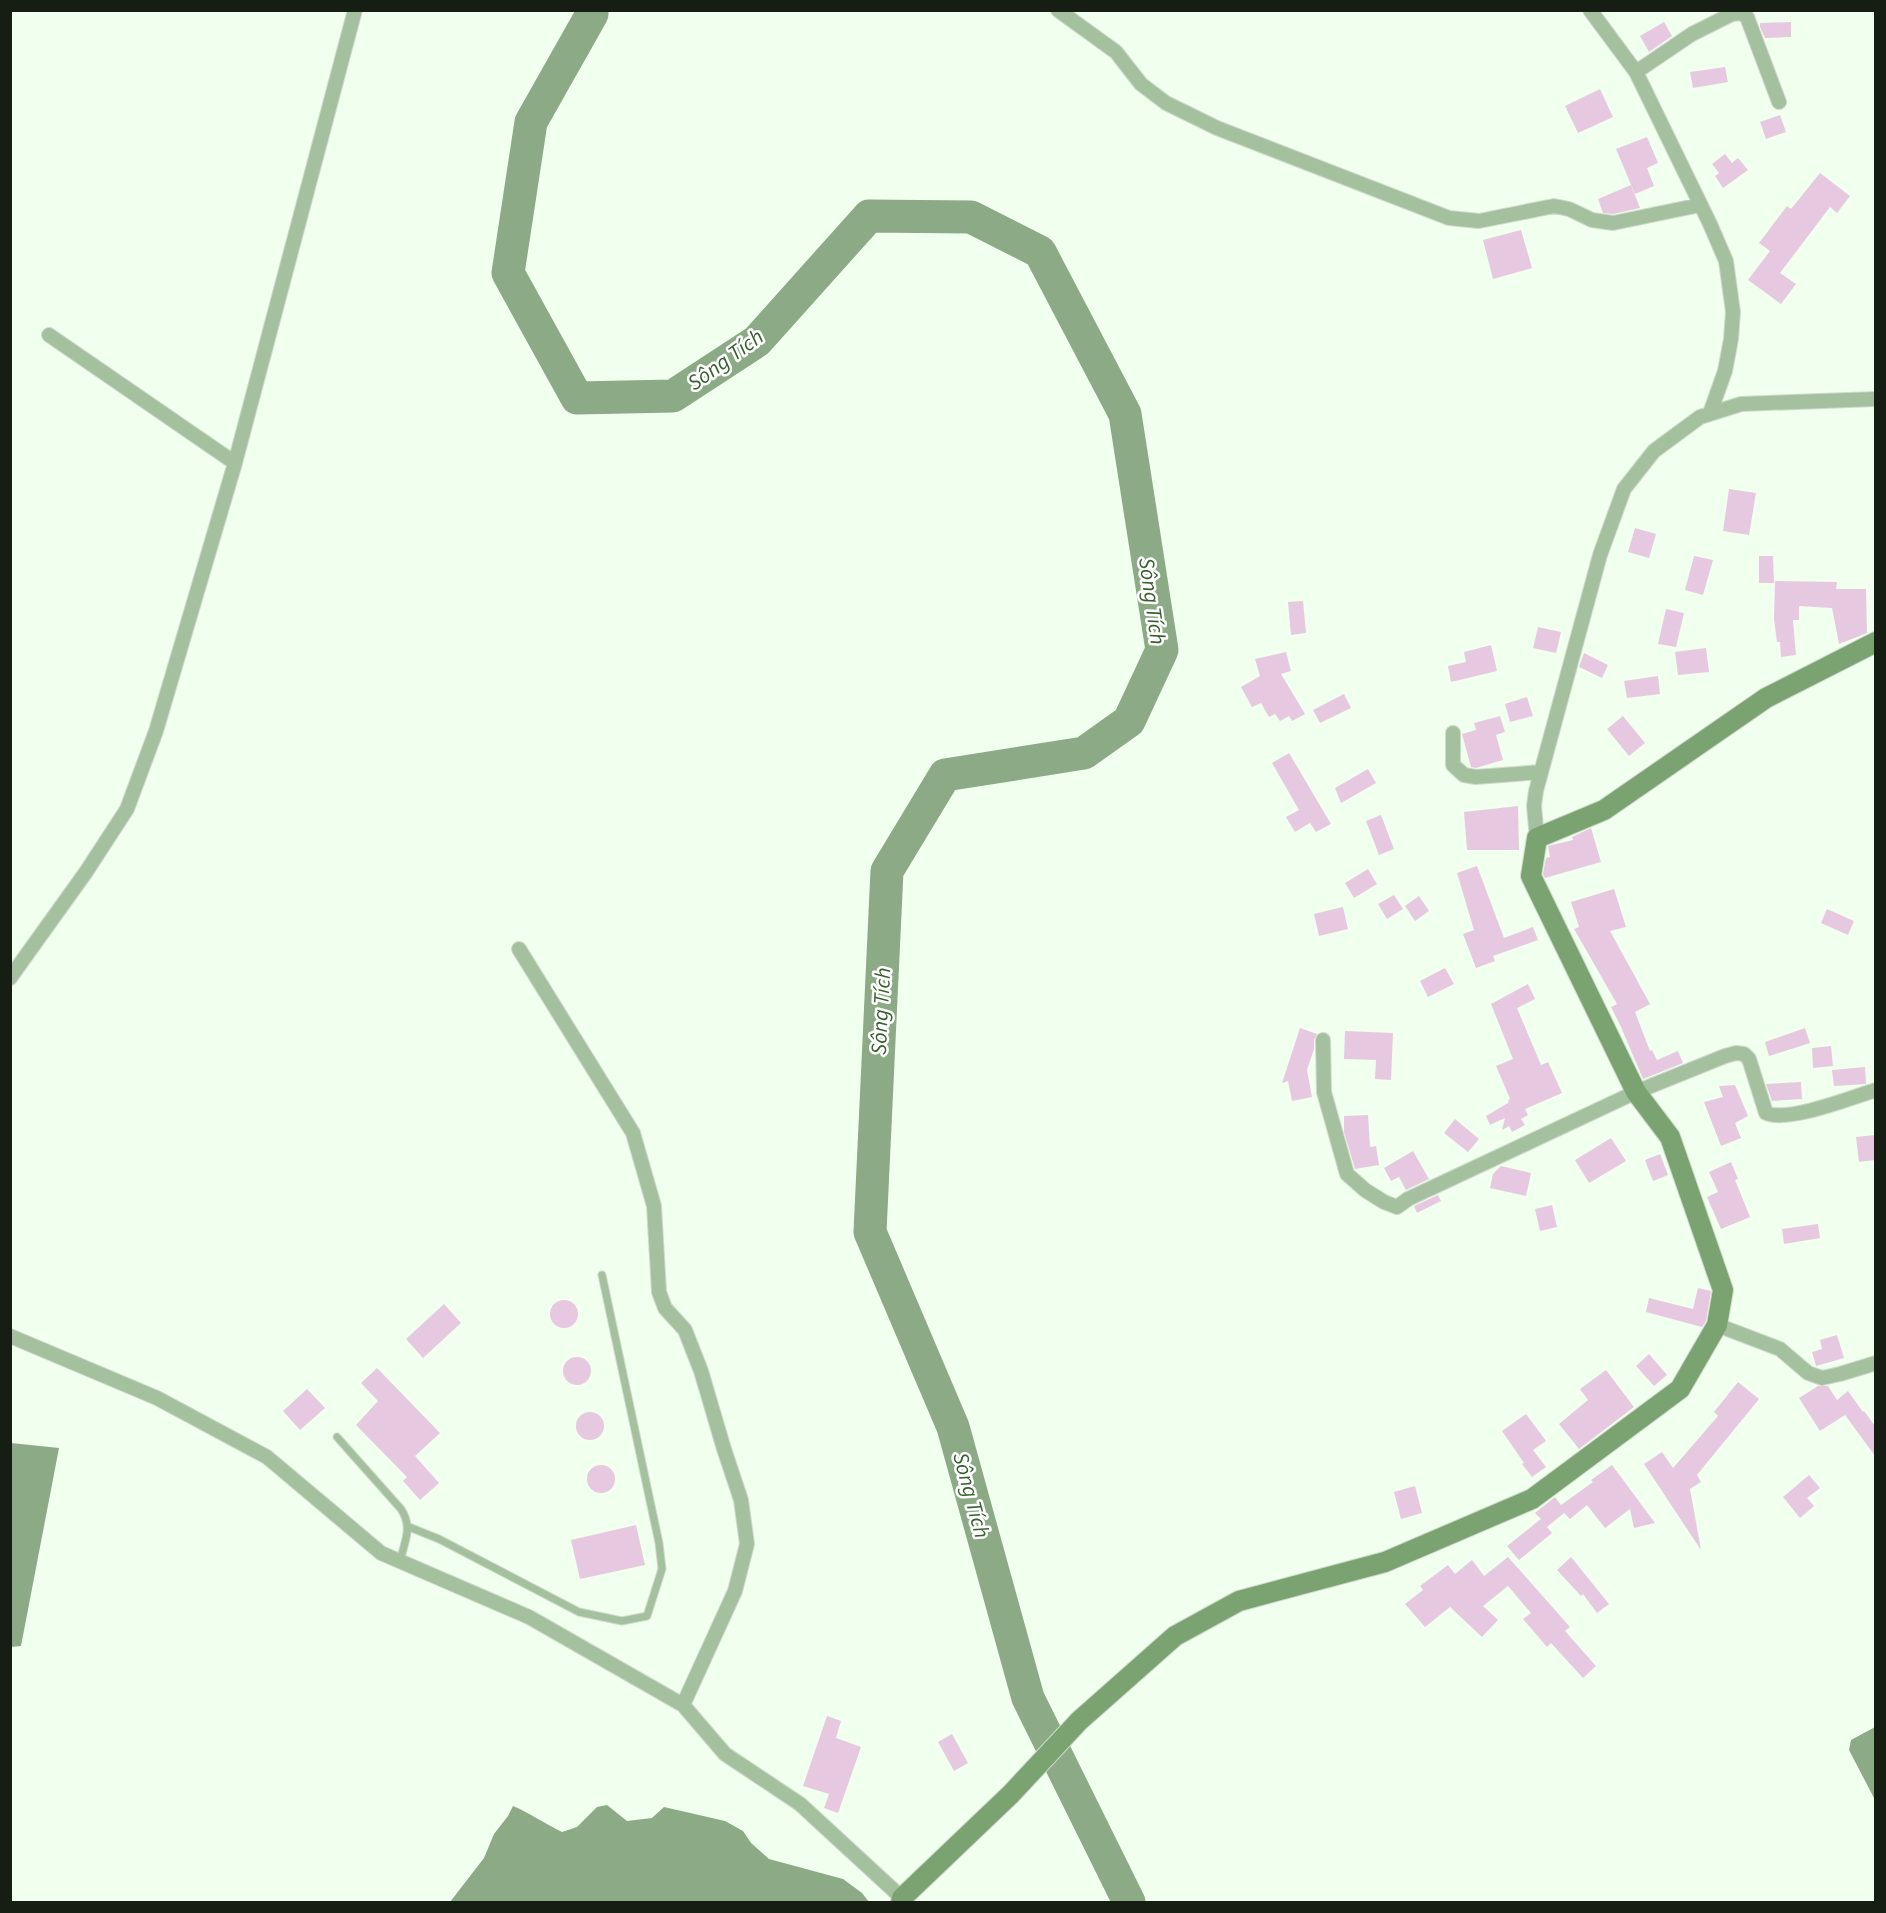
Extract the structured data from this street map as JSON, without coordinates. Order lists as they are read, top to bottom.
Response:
{
  "water": ["Sông Tích"]
}
